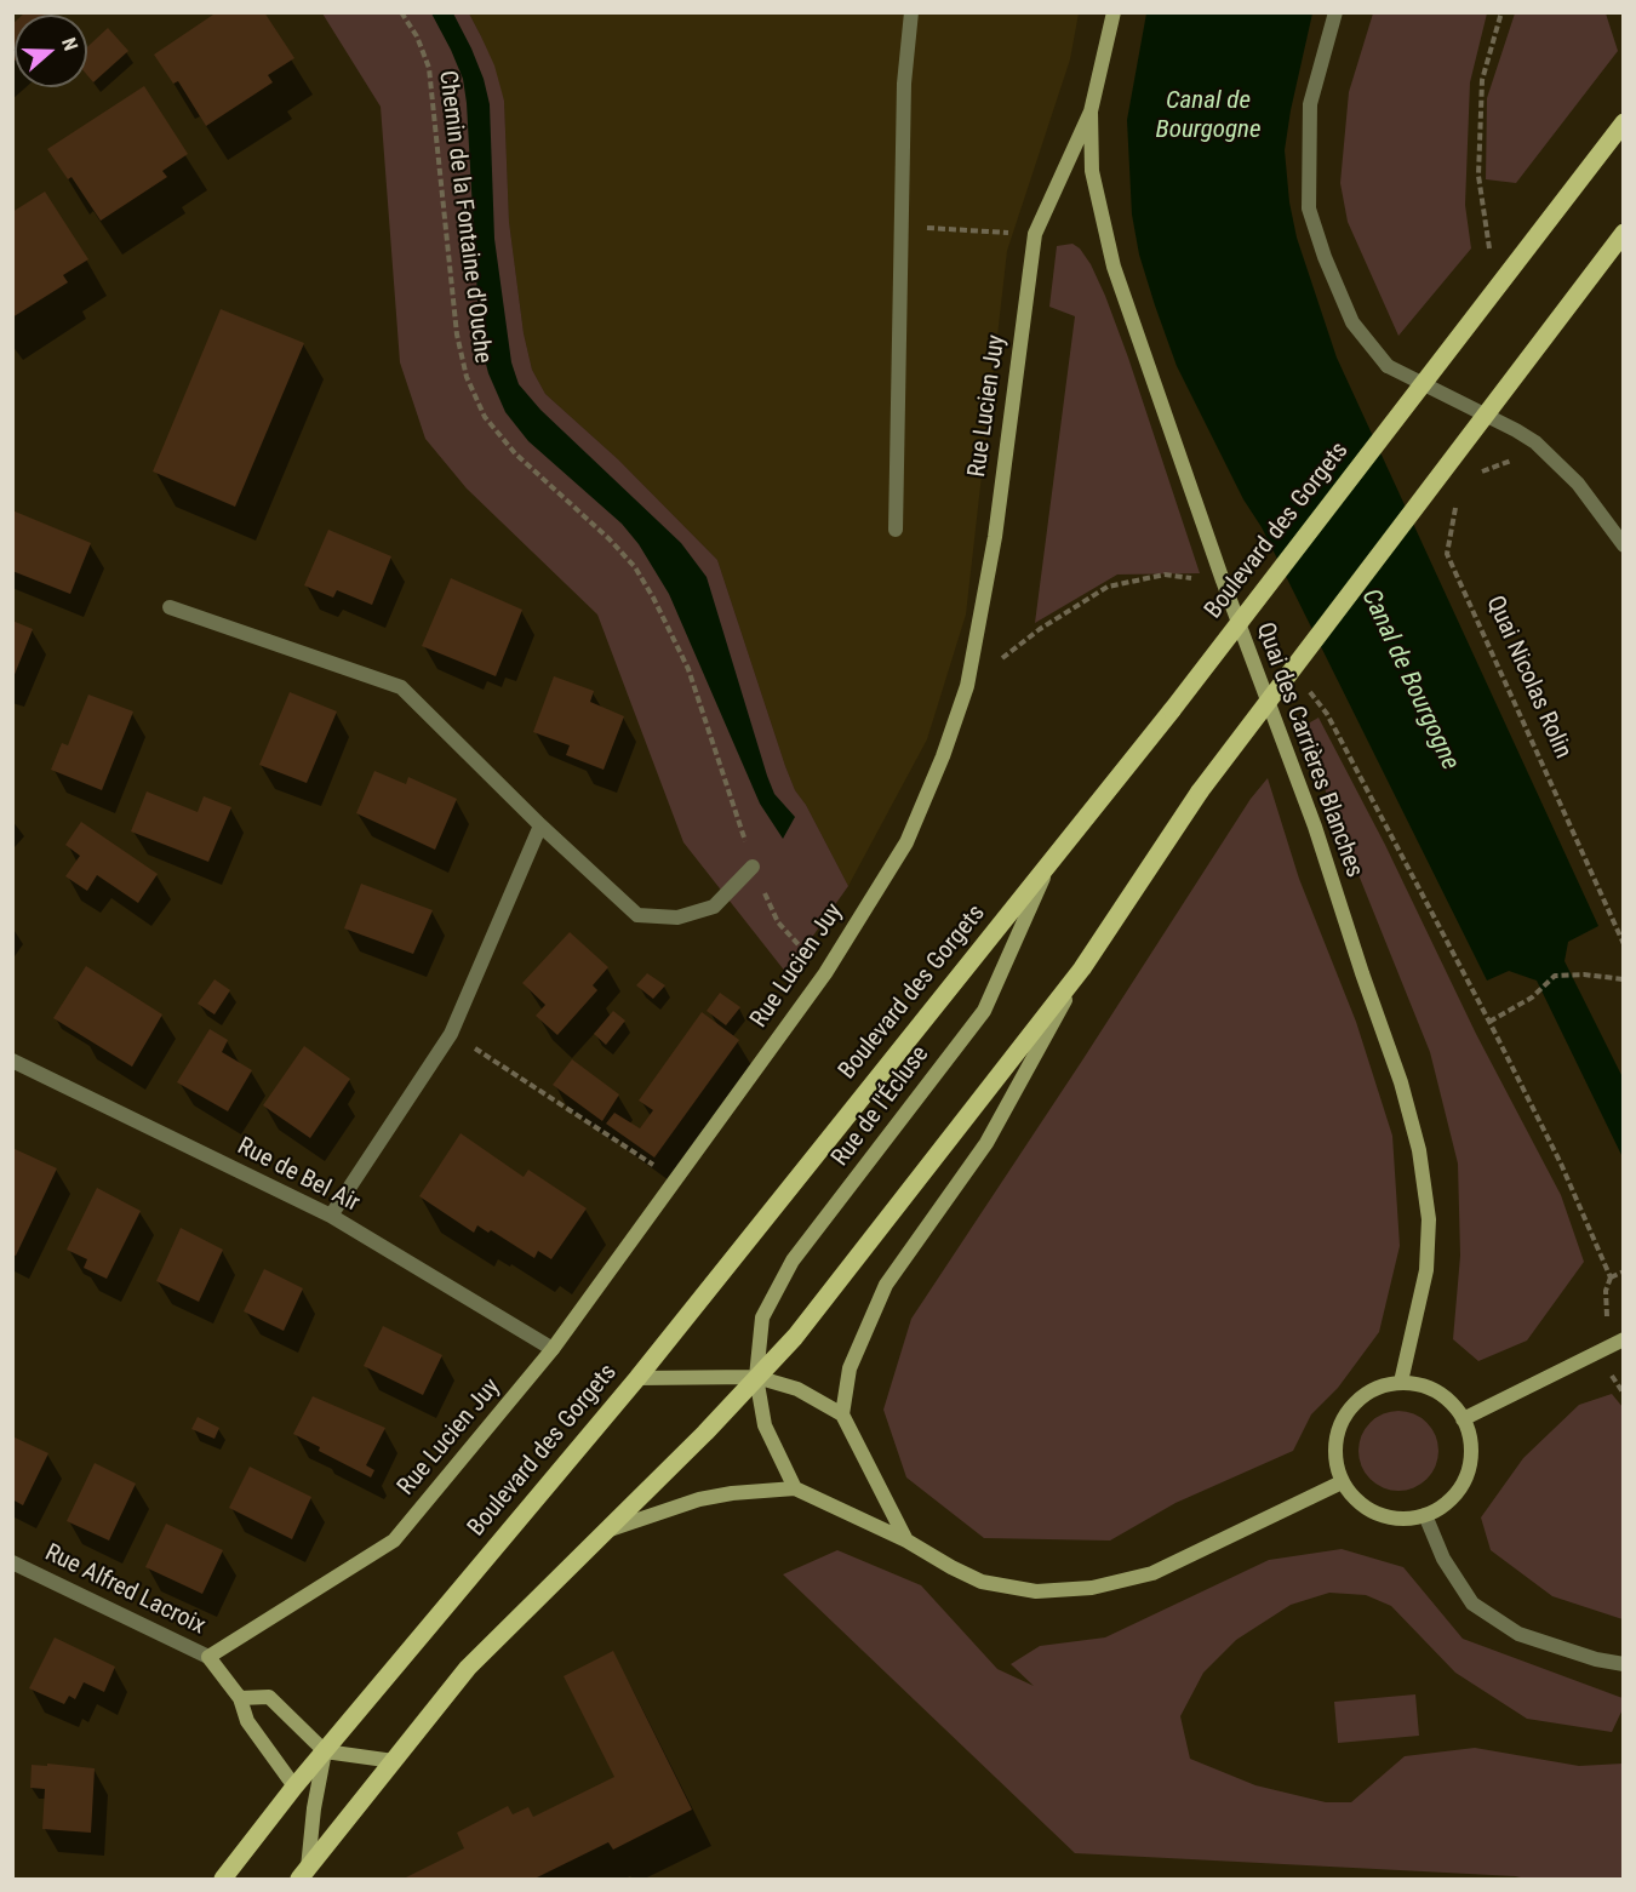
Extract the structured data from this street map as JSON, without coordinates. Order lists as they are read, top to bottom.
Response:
{
  "streets": {
    "main road": ["Boulevard des Gorgets"],
    "street": [
      "Rue Lucien Juy",
      "Quai des Carrières Blanches",
      "Rue de l'Écluse",
      "Rue de Bel Air",
      "Rue Alfred Lacroix"
    ],
    "path": ["Chemin de la Fontaine d'Ouche", "Quai Nicolas Rolin"]
  },
  "crossings": [
    ["Chemin de la Fontaine d'Ouche", "Rue Lucien Juy"],
    ["Rue Lucien Juy", "Quai des Carrières Blanches"],
    ["Rue Lucien Juy", "Rue de Bel Air"],
    ["Rue Lucien Juy", "Rue Alfred Lacroix"],
    ["Boulevard des Gorgets", "Rue de l'Écluse"],
    ["Boulevard des Gorgets", "Rue Alfred Lacroix"]
  ],
  "water": ["Canal de Bourgogne"],
  "north": "right"
}
